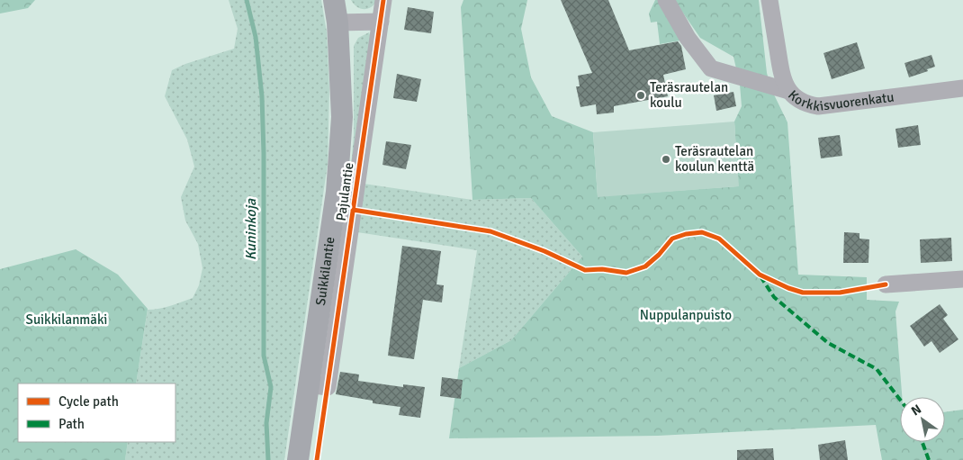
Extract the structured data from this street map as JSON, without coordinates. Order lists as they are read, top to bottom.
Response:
{
  "streets": {
    "main road": ["Suikkilantie"],
    "street": ["Korkkisvuorenkatu", "Pajulantie"]
  },
  "crossings": [
    ["Pajulantie", "Suikkilantie"]
  ],
  "water": ["Kuninkoja"],
  "parks": ["Nuppulanpuisto", "Suikkilanmäki"],
  "places": ["Teräsrautelan koulu", "Teräsrautelan koulun kenttä"],
  "legend": ["Cycle path", "Path"],
  "north": "top left"
}
